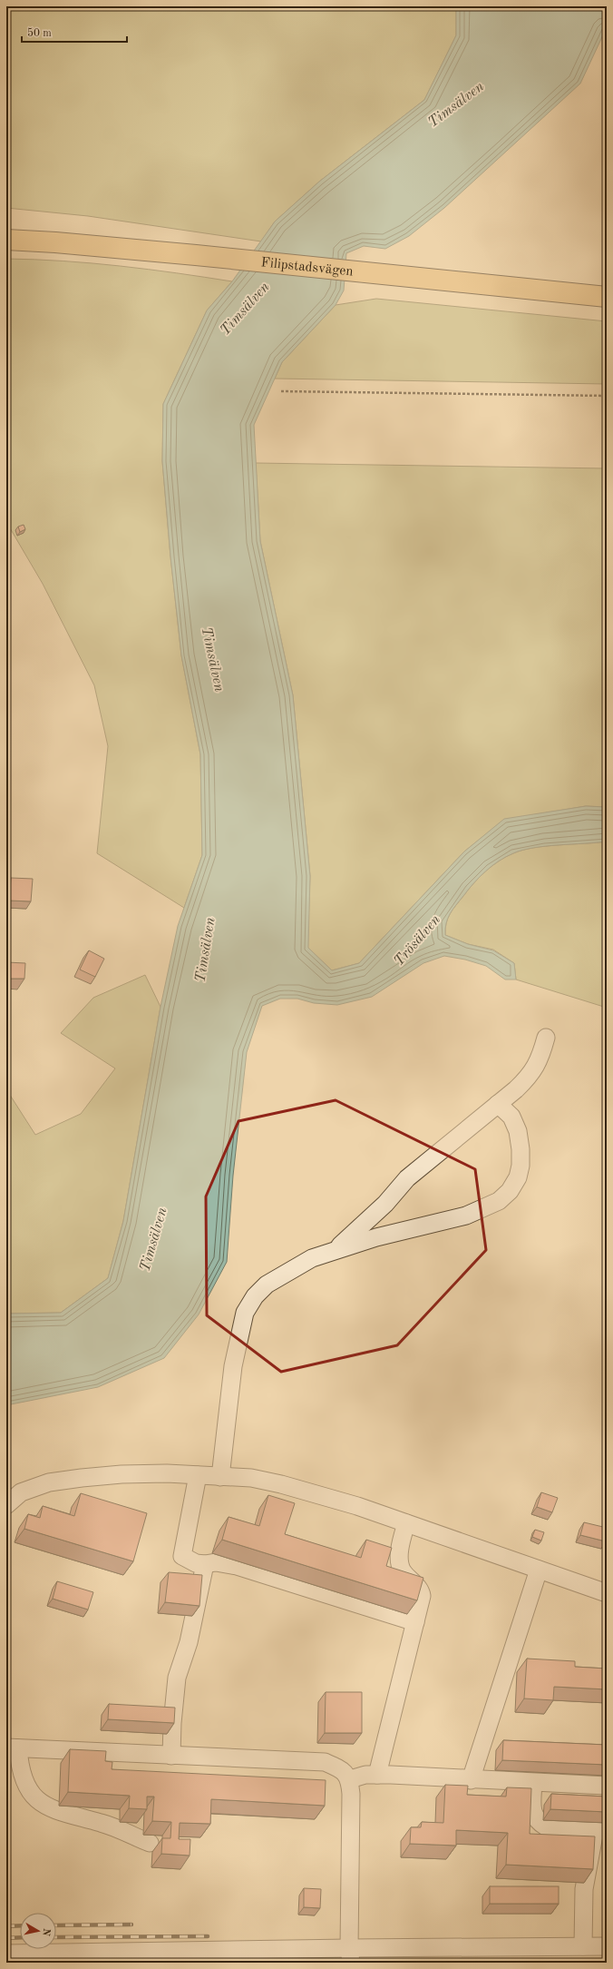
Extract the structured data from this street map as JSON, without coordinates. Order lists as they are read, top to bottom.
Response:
{
  "streets": {
    "main road": ["Filipstadsvägen"]
  },
  "water": ["Timsälven", "Trösälven"],
  "scale_bar": "50 m",
  "north": "right"
}
